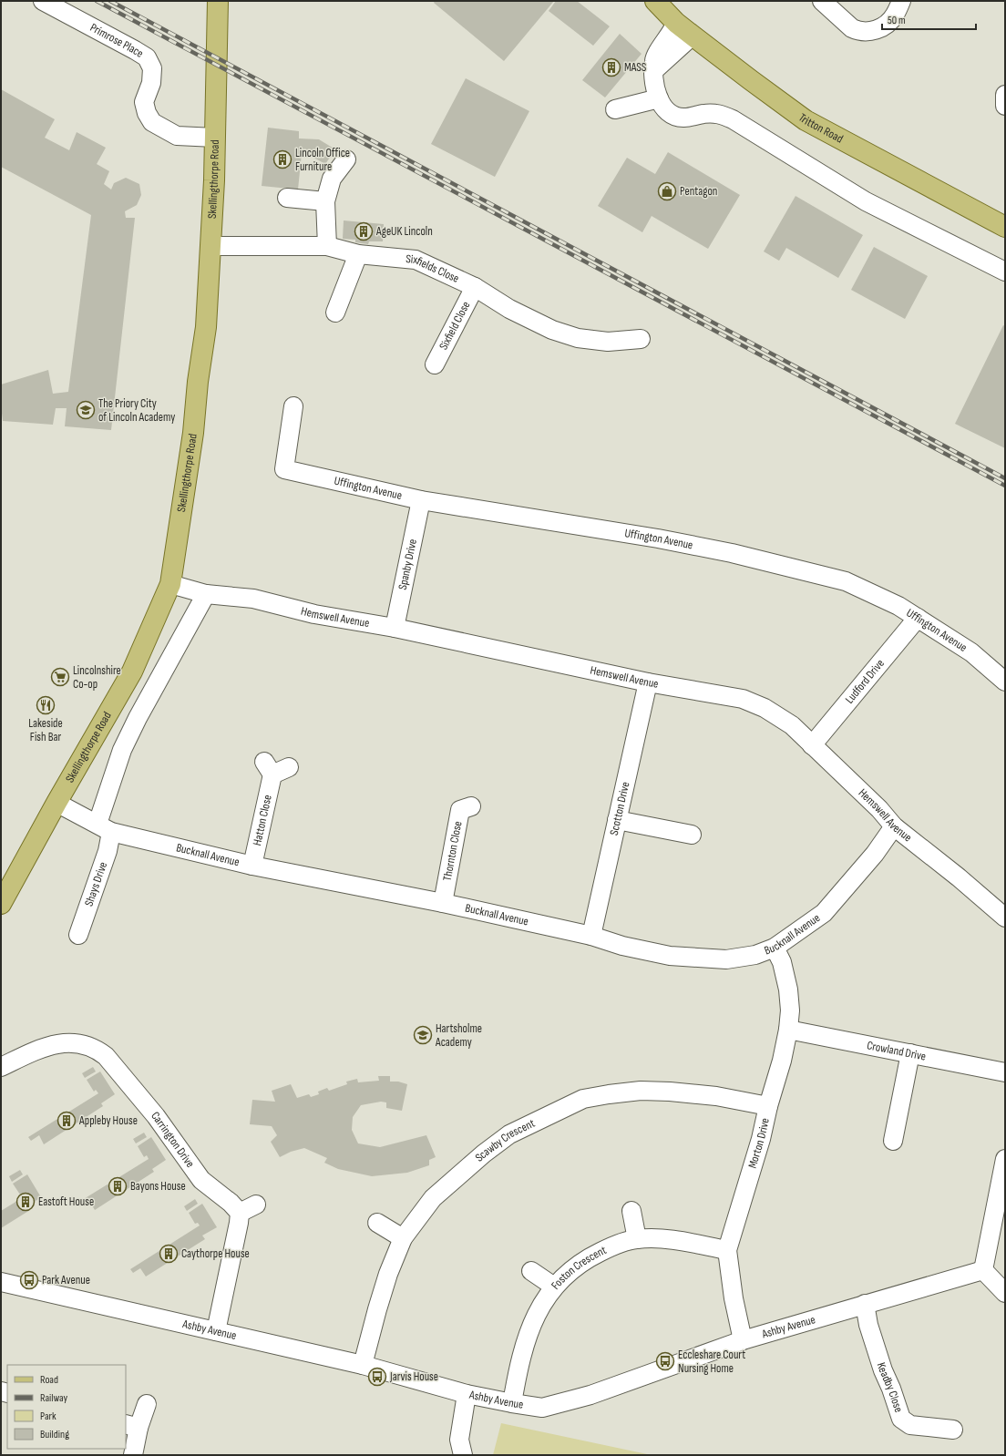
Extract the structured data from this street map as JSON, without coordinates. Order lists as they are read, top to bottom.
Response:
{
  "streets": {
    "main road": ["Tritton Road", "Skellingthorpe Road"],
    "street": [
      "Primrose Place",
      "Sixfields Close",
      "Sixfield Close",
      "Uffington Avenue",
      "Spanby Drive",
      "Hemswell Avenue",
      "Ludford Drive",
      "Scotton Drive",
      "Hatton Close",
      "Thornton Close",
      "Bucknall Avenue",
      "Shays Drive",
      "Crowland Drive",
      "Carrington Drive",
      "Scawby Crescent",
      "Morton Drive",
      "Foston Crescent",
      "Ashby Avenue",
      "Keadby Close"
    ]
  },
  "crossings": [
    ["Primrose Place", "Skellingthorpe Road"],
    ["Skellingthorpe Road", "Sixfields Close"],
    ["Skellingthorpe Road", "Hemswell Avenue"],
    ["Skellingthorpe Road", "Bucknall Avenue"],
    ["Sixfields Close", "Sixfield Close"],
    ["Uffington Avenue", "Spanby Drive"],
    ["Uffington Avenue", "Ludford Drive"],
    ["Spanby Drive", "Hemswell Avenue"],
    ["Hemswell Avenue", "Ludford Drive"],
    ["Hemswell Avenue", "Scotton Drive"],
    ["Hemswell Avenue", "Bucknall Avenue"],
    ["Scotton Drive", "Bucknall Avenue"],
    ["Hatton Close", "Bucknall Avenue"],
    ["Thornton Close", "Bucknall Avenue"],
    ["Bucknall Avenue", "Shays Drive"],
    ["Bucknall Avenue", "Morton Drive"],
    ["Crowland Drive", "Morton Drive"],
    ["Scawby Crescent", "Morton Drive"],
    ["Scawby Crescent", "Ashby Avenue"],
    ["Morton Drive", "Foston Crescent"],
    ["Morton Drive", "Ashby Avenue"],
    ["Foston Crescent", "Ashby Avenue"],
    ["Ashby Avenue", "Keadby Close"]
  ],
  "places": {
    "building": [
      "MASS",
      "Lincoln Office Furniture",
      "AgeUK Lincoln",
      "Appleby House",
      "Bayons House",
      "Eastoft House",
      "Caythorpe House"
    ],
    "shop": ["Pentagon"],
    "school or university": ["The Priory City of Lincoln Academy", "Hartsholme Academy"],
    "supermarket": ["Lincolnshire Co-op"],
    "restaurant": ["Lakeside Fish Bar"],
    "bus stop": ["Park Avenue", "Eccleshare Court Nursing Home", "Jarvis House"]
  },
  "legend": [
    "Road",
    "Railway",
    "Park",
    "Building"
  ],
  "scale_bar": "50 m"
}
